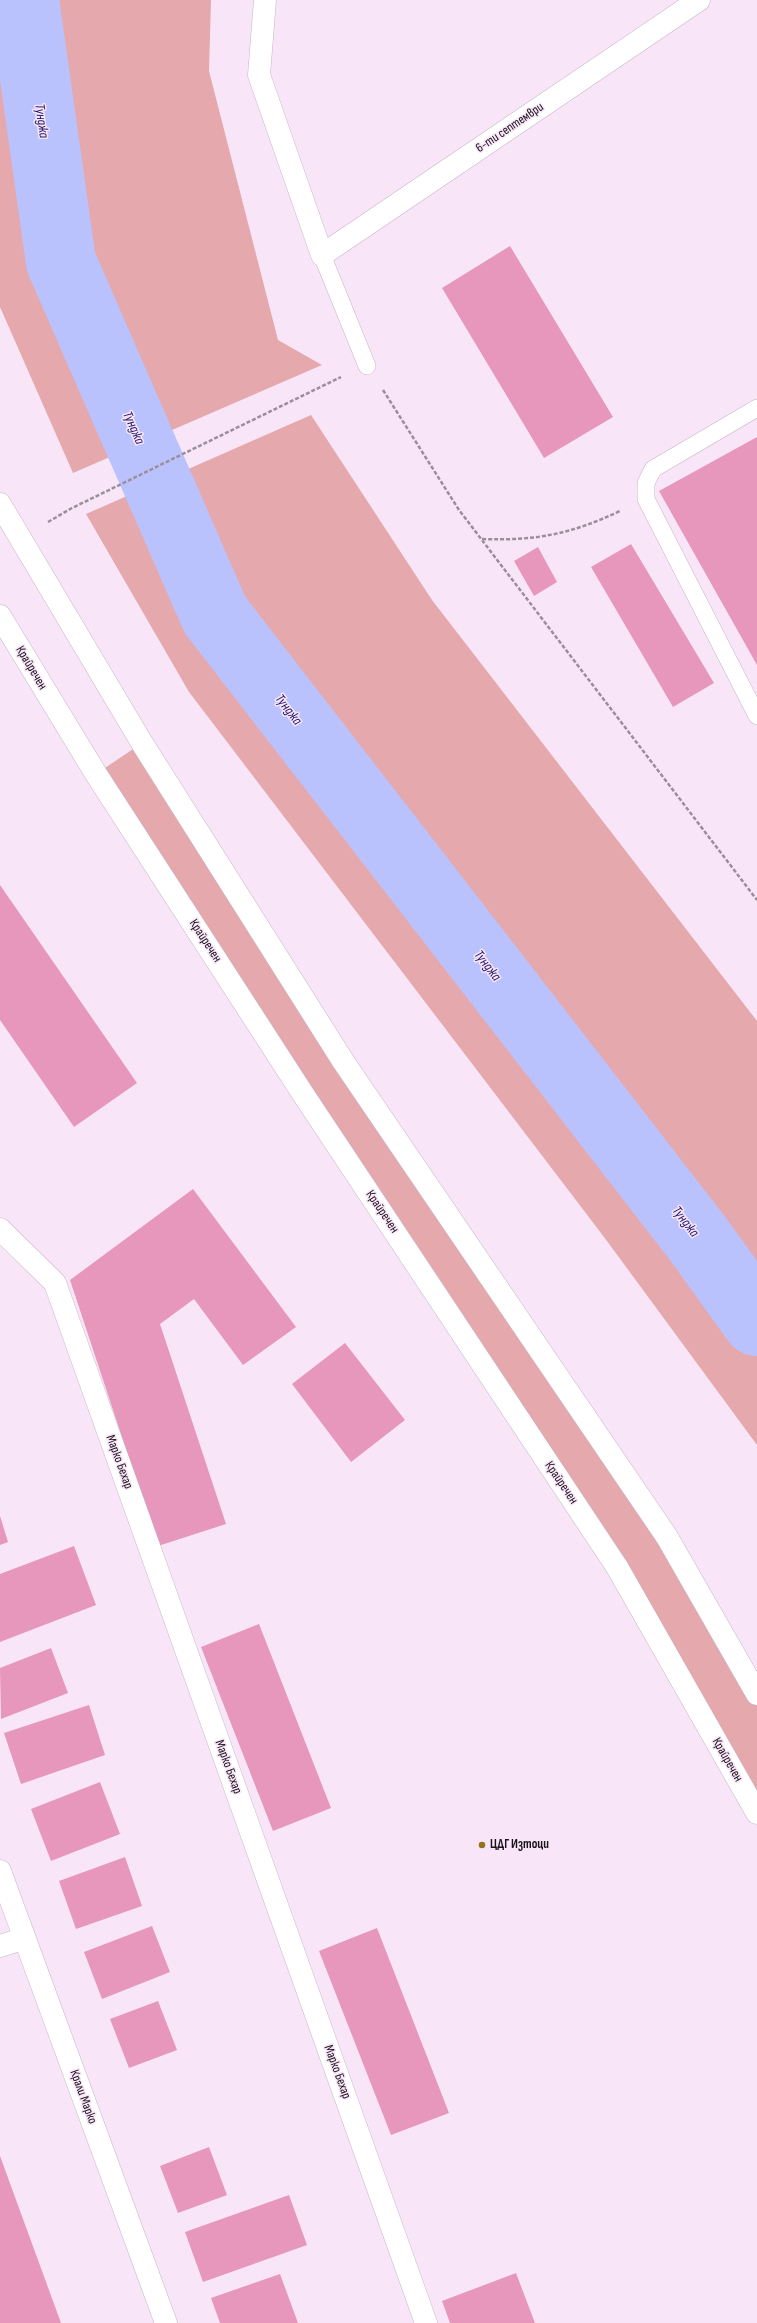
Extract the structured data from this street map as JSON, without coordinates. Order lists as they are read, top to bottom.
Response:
{
  "streets": {
    "street": [
      "6-ти септември",
      "Крайречен",
      "Марко Бехар",
      "Крали Марко"
    ]
  },
  "water": ["Тунджа"],
  "places": ["ЦДГ Изтоци"]
}
